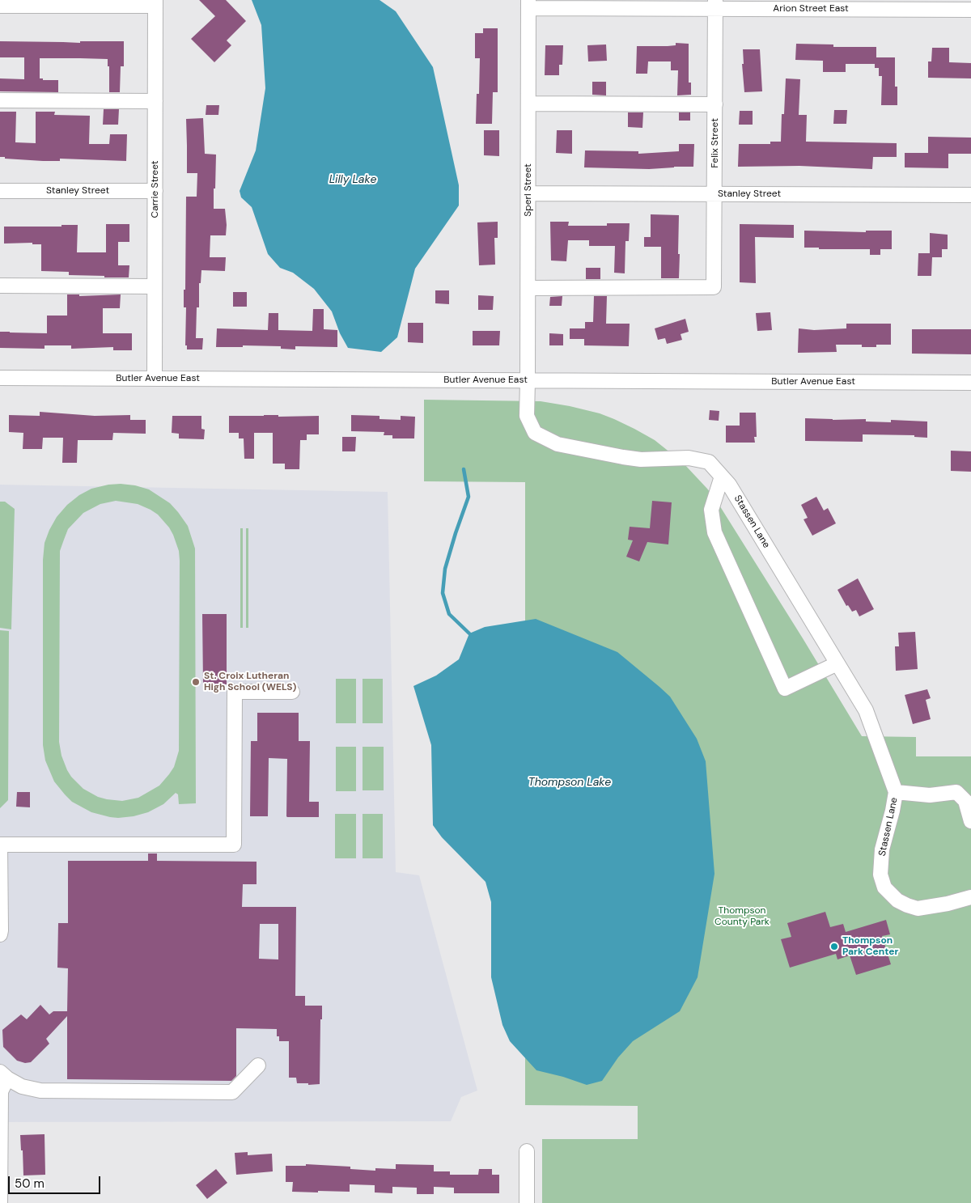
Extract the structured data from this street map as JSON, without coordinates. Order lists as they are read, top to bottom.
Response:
{
  "streets": {
    "street": [
      "Arion Street East",
      "Felix Street",
      "Carrie Street",
      "Sperl Street",
      "Stanley Street",
      "Butler Avenue East",
      "Stassen Lane"
    ]
  },
  "crossings": [
    ["Arion Street East", "Felix Street"],
    ["Arion Street East", "Sperl Street"],
    ["Felix Street", "Sperl Street"],
    ["Felix Street", "Stanley Street"],
    ["Carrie Street", "Stanley Street"],
    ["Carrie Street", "Butler Avenue East"],
    ["Sperl Street", "Stanley Street"],
    ["Sperl Street", "Butler Avenue East"],
    ["Sperl Street", "Stassen Lane"],
    ["Butler Avenue East", "Stassen Lane"]
  ],
  "water": ["Lilly Lake", "Thompson Lake"],
  "parks": ["Thompson County Park"],
  "places": ["St. Croix Lutheran High School (WELS)", "Thompson Park Center"],
  "scale_bar": "50 m"
}
